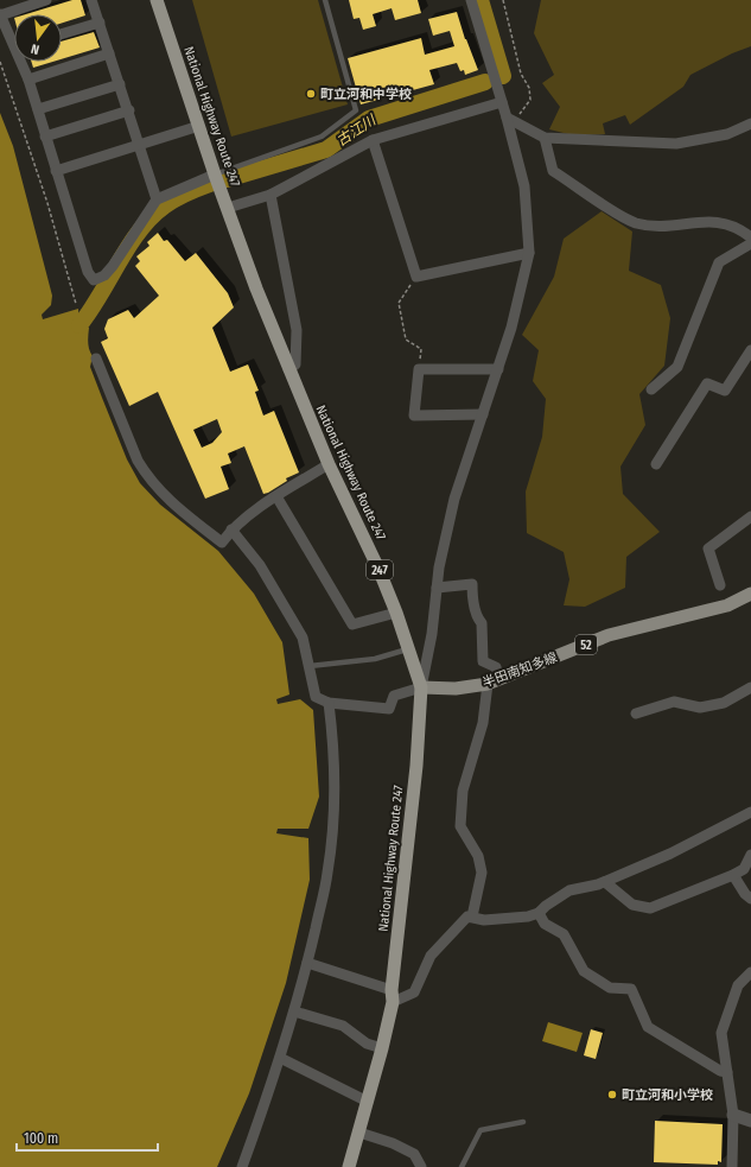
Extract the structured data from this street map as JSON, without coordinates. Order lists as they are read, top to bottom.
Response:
{
  "streets": {
    "highway": ["National Highway Route 247", "247"],
    "main road": ["52", "半田南知多線"]
  },
  "crossings": [
    ["National Highway Route 247", "半田南知多線"]
  ],
  "water": ["古江川"],
  "places": ["町立河和中学校", "町立河和小学校"],
  "scale_bar": "100 m",
  "north": "bottom"
}
